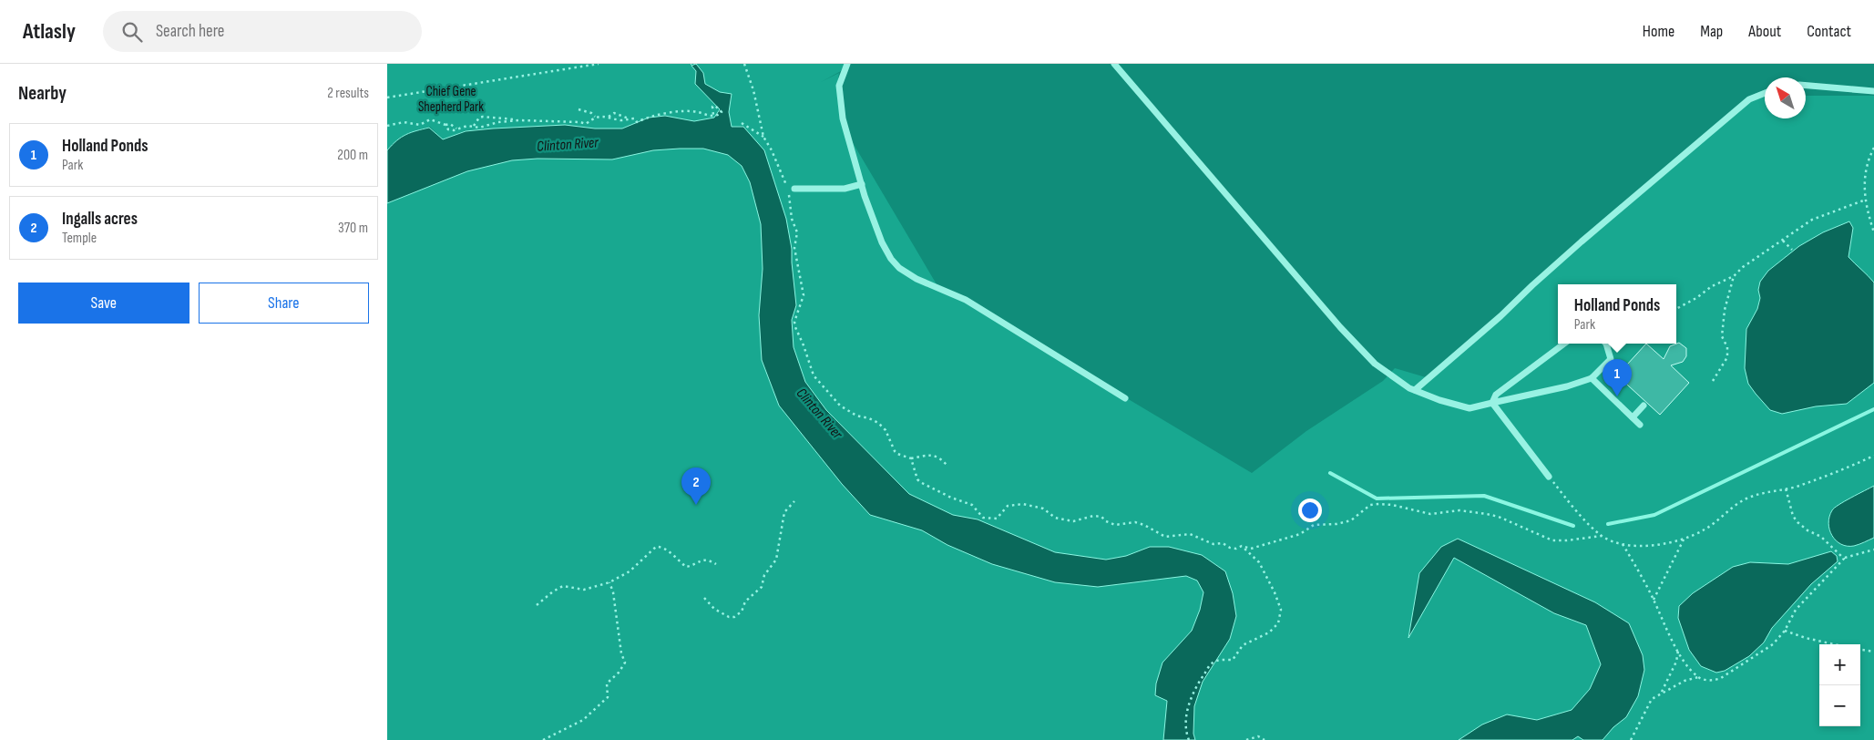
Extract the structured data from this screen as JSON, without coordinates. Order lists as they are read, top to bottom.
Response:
{
  "water": ["Clinton River"],
  "parks": ["Chief Gene Shepherd Park"],
  "north": "top left",
  "page": {
    "header": "Atlasly",
    "search": "Search here",
    "nav": [
      "Home",
      "Map",
      "About",
      "Contact"
    ],
    "heading": ["Nearby", "2 results"],
    "list": [
      {
        "mark": "1",
        "name": "Holland Ponds",
        "note": "Park",
        "value": "200 m"
      },
      {
        "mark": "2",
        "name": "Ingalls acres",
        "note": "Temple",
        "value": "370 m"
      }
    ],
    "buttons": ["Save", "Share"],
    "popup": ["Holland Ponds", "Park"],
    "pins": ["1", "2"],
    "map_buttons": ["+", "−"]
  }
}
